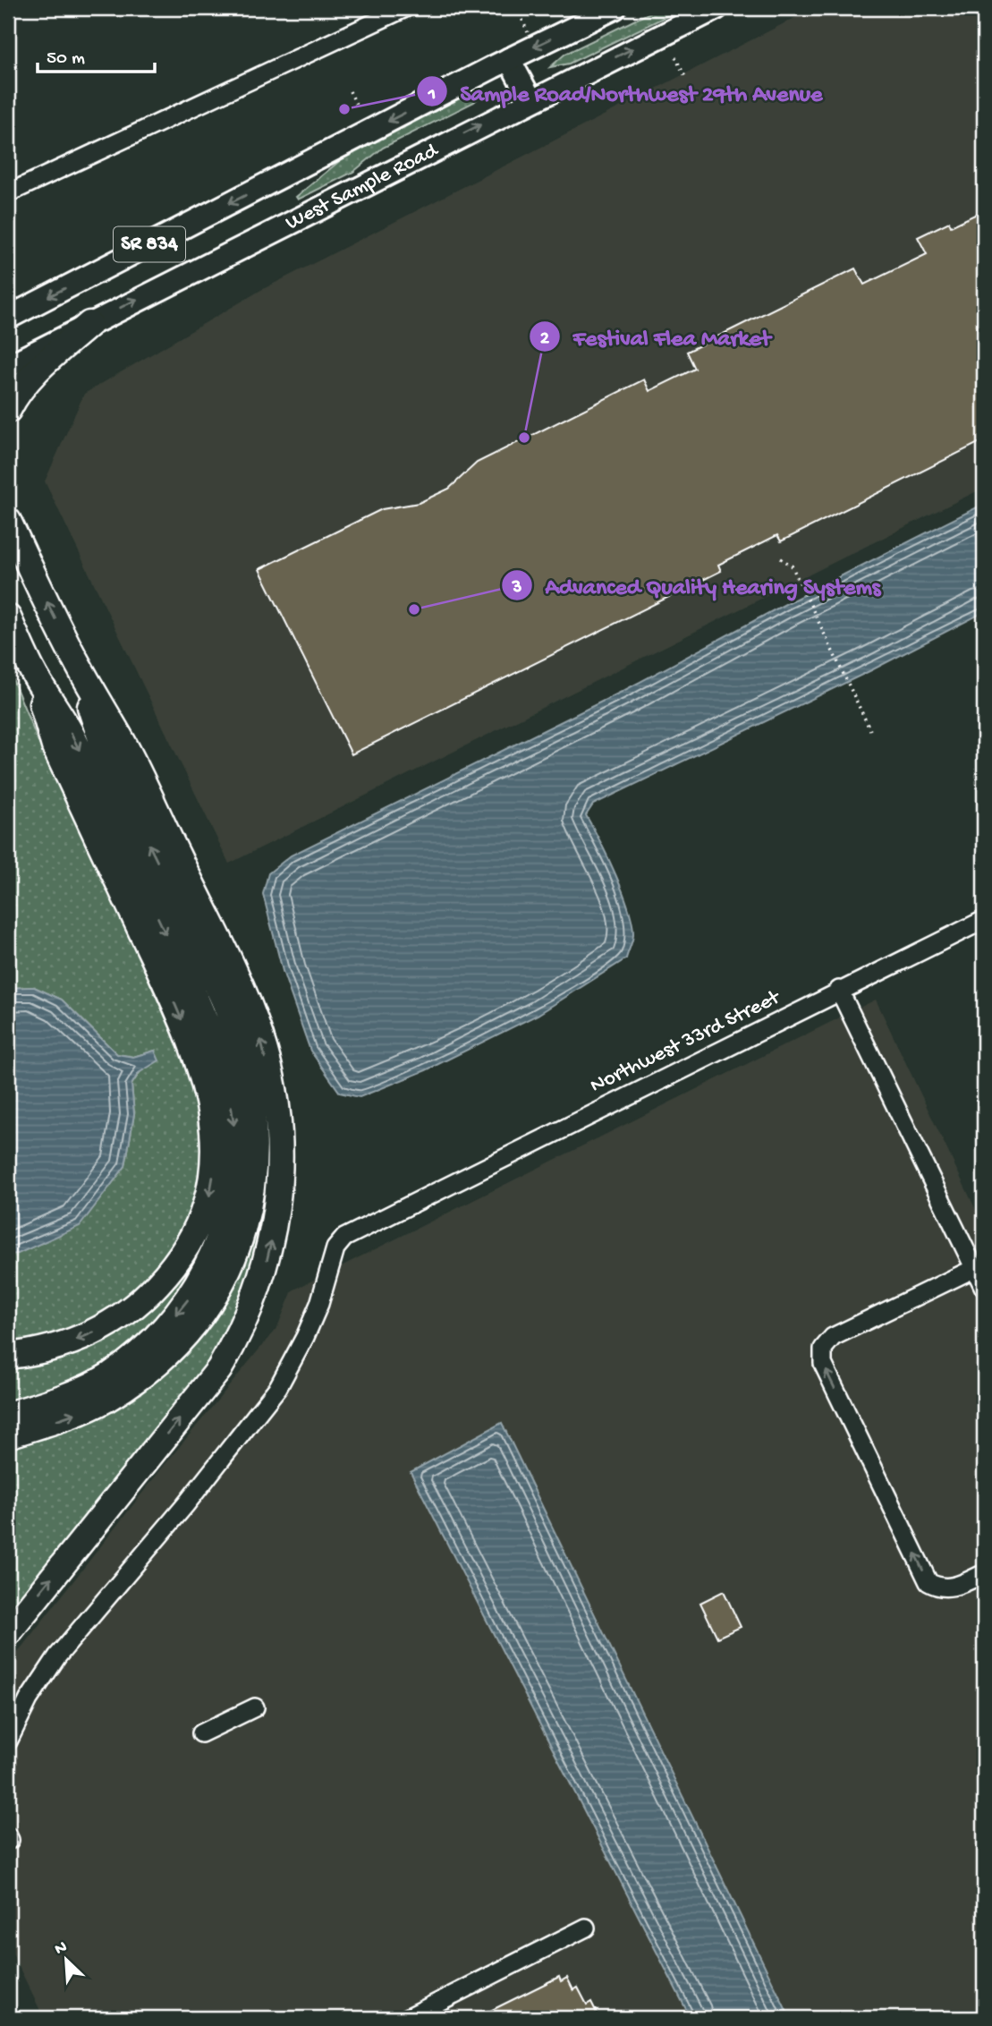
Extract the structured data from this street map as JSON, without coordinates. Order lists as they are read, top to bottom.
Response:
{
  "streets": {
    "main road": ["West Sample Road", "SR 834"],
    "street": ["Northwest 33rd Street"]
  },
  "places": ["Sample Road/Northwest 29th Avenue", "Festival Flea Market", "Advanced Quality Hearing Systems"],
  "scale_bar": "50 m",
  "north": "top left"
}
